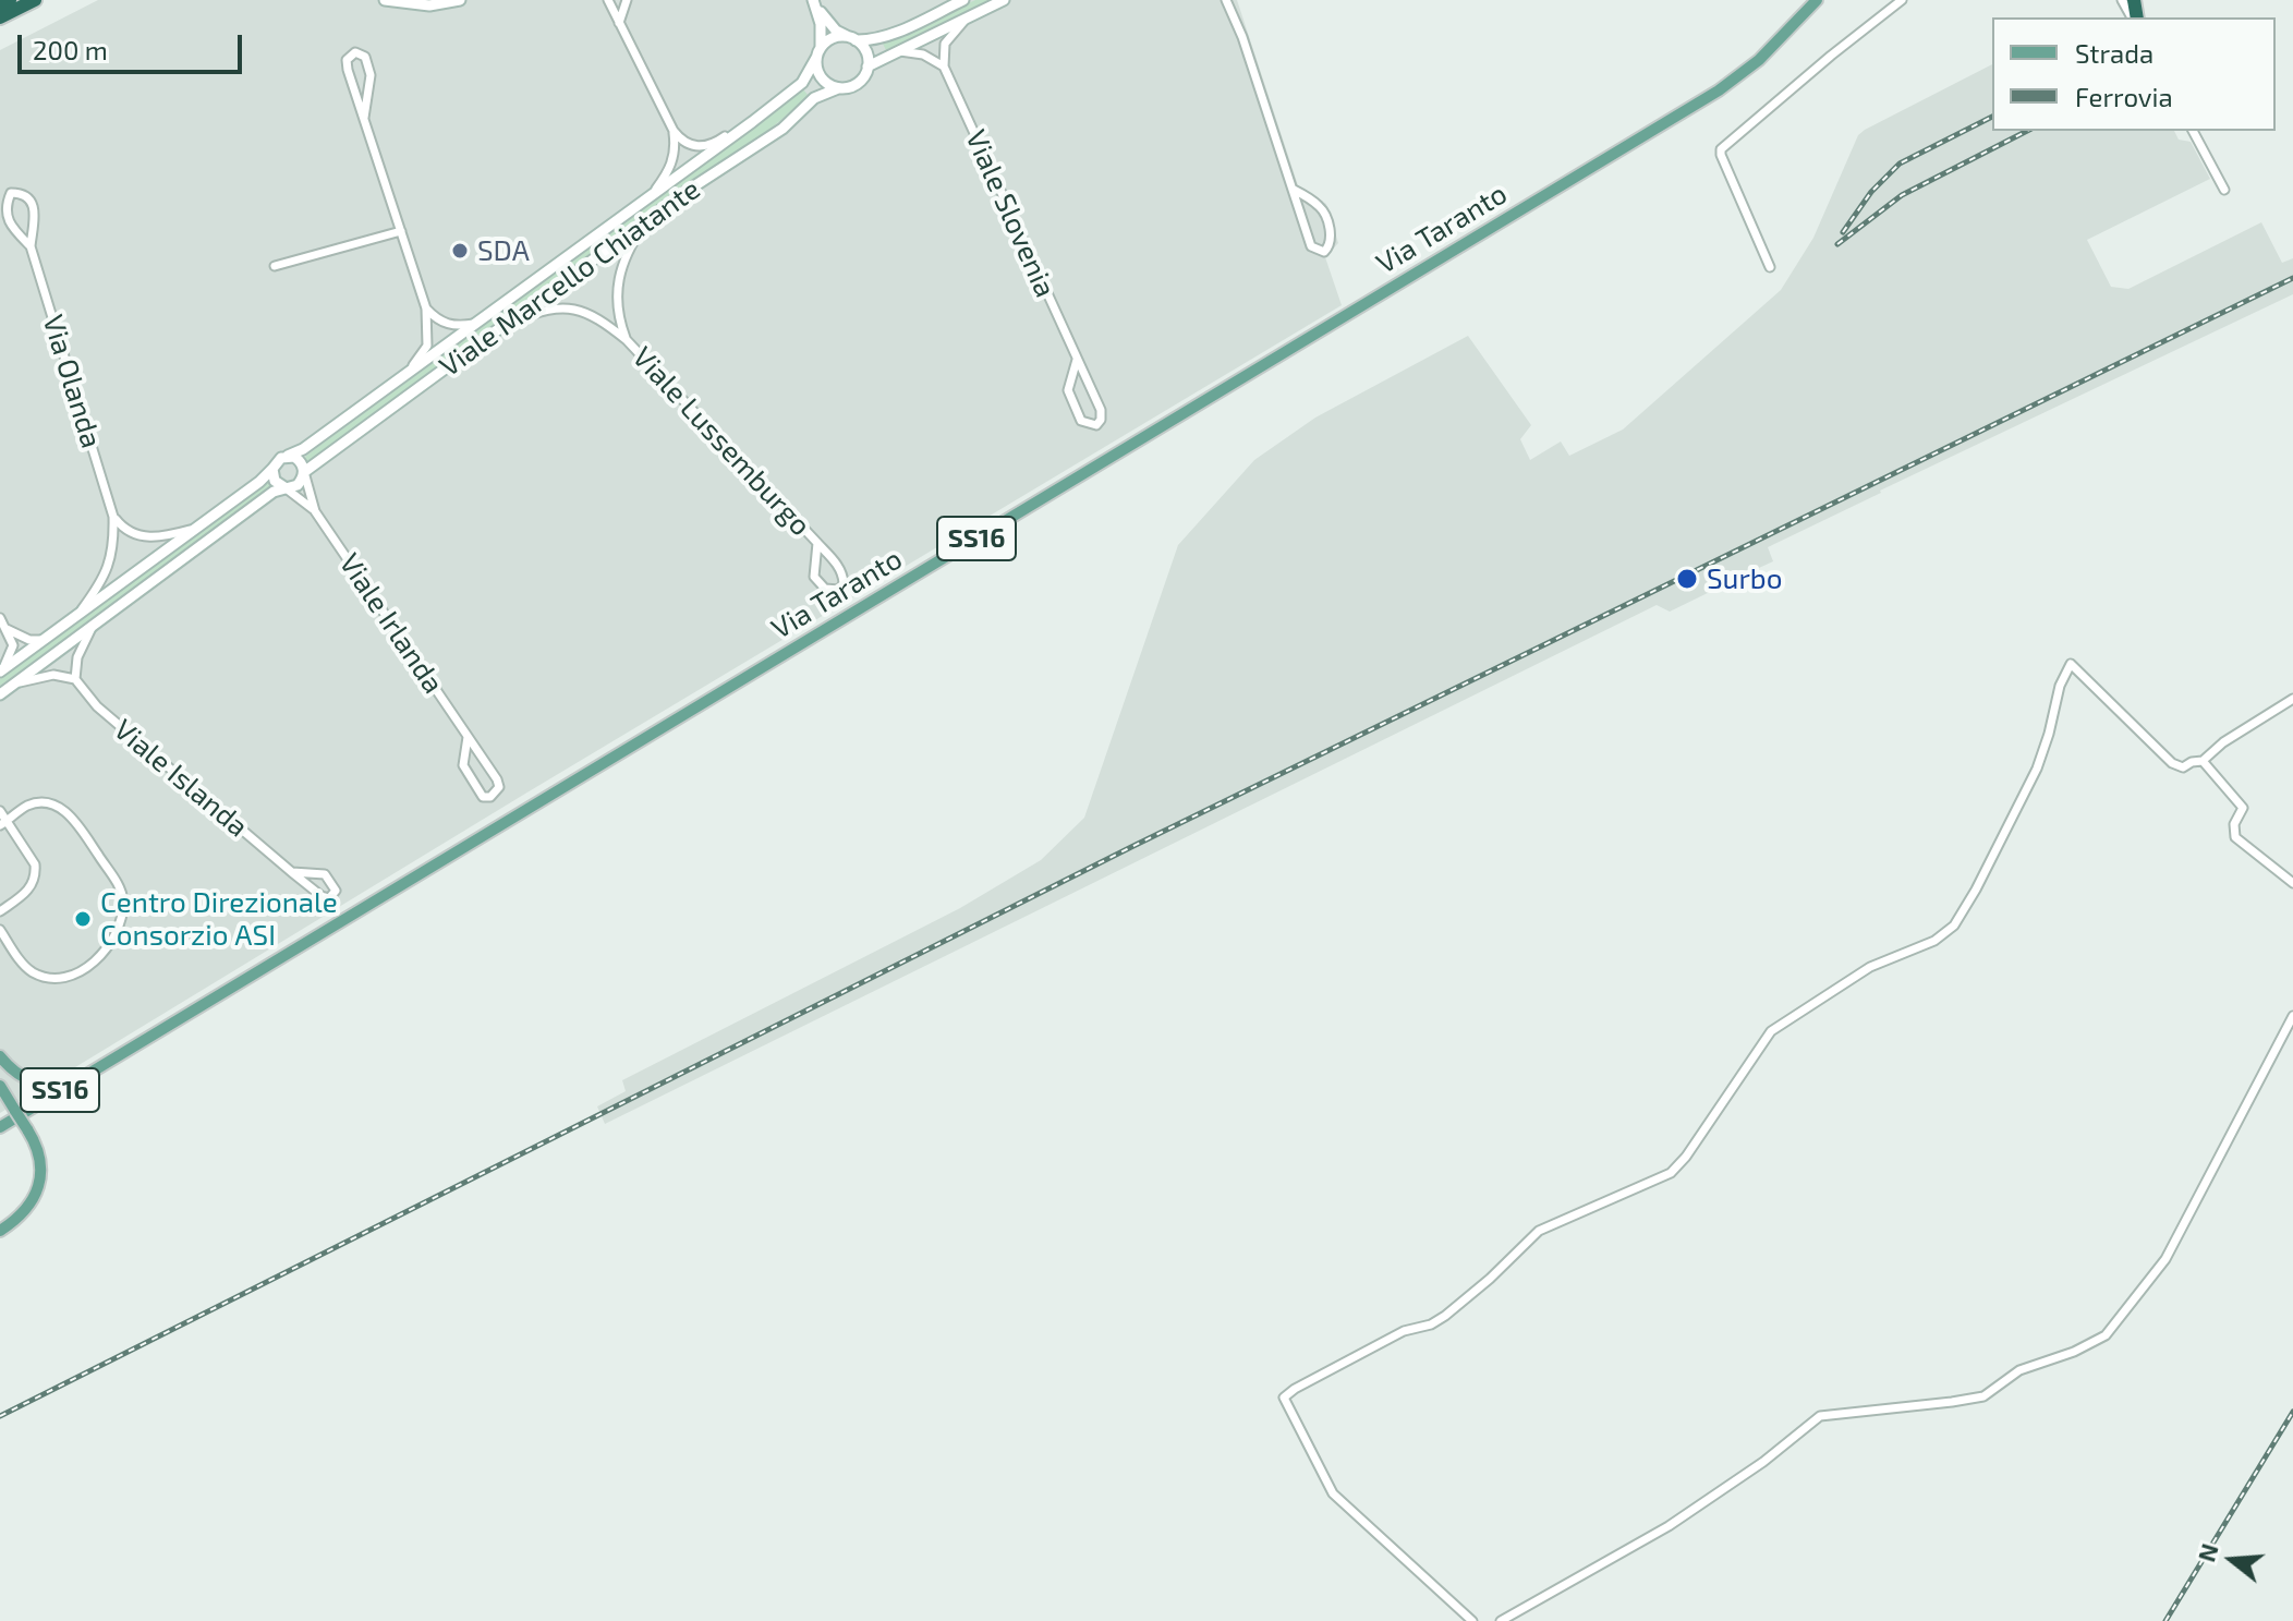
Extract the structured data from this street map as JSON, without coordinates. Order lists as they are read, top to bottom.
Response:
{
  "streets": {
    "main road": ["Via Taranto", "SS16"],
    "street": [
      "Viale Slovenia",
      "Viale Marcello Chiatante",
      "Via Olanda",
      "Viale Lussemburgo",
      "Viale Irlanda",
      "Viale Islanda"
    ]
  },
  "crossings": [
    ["Viale Marcello Chiatante", "Via Olanda"],
    ["Viale Marcello Chiatante", "Viale Lussemburgo"],
    ["Viale Marcello Chiatante", "Viale Irlanda"]
  ],
  "places": ["SDA", "Surbo", "Centro Direzionale Consorzio ASI"],
  "legend": ["Strada", "Ferrovia"],
  "scale_bar": "200 m",
  "north": "left"
}
